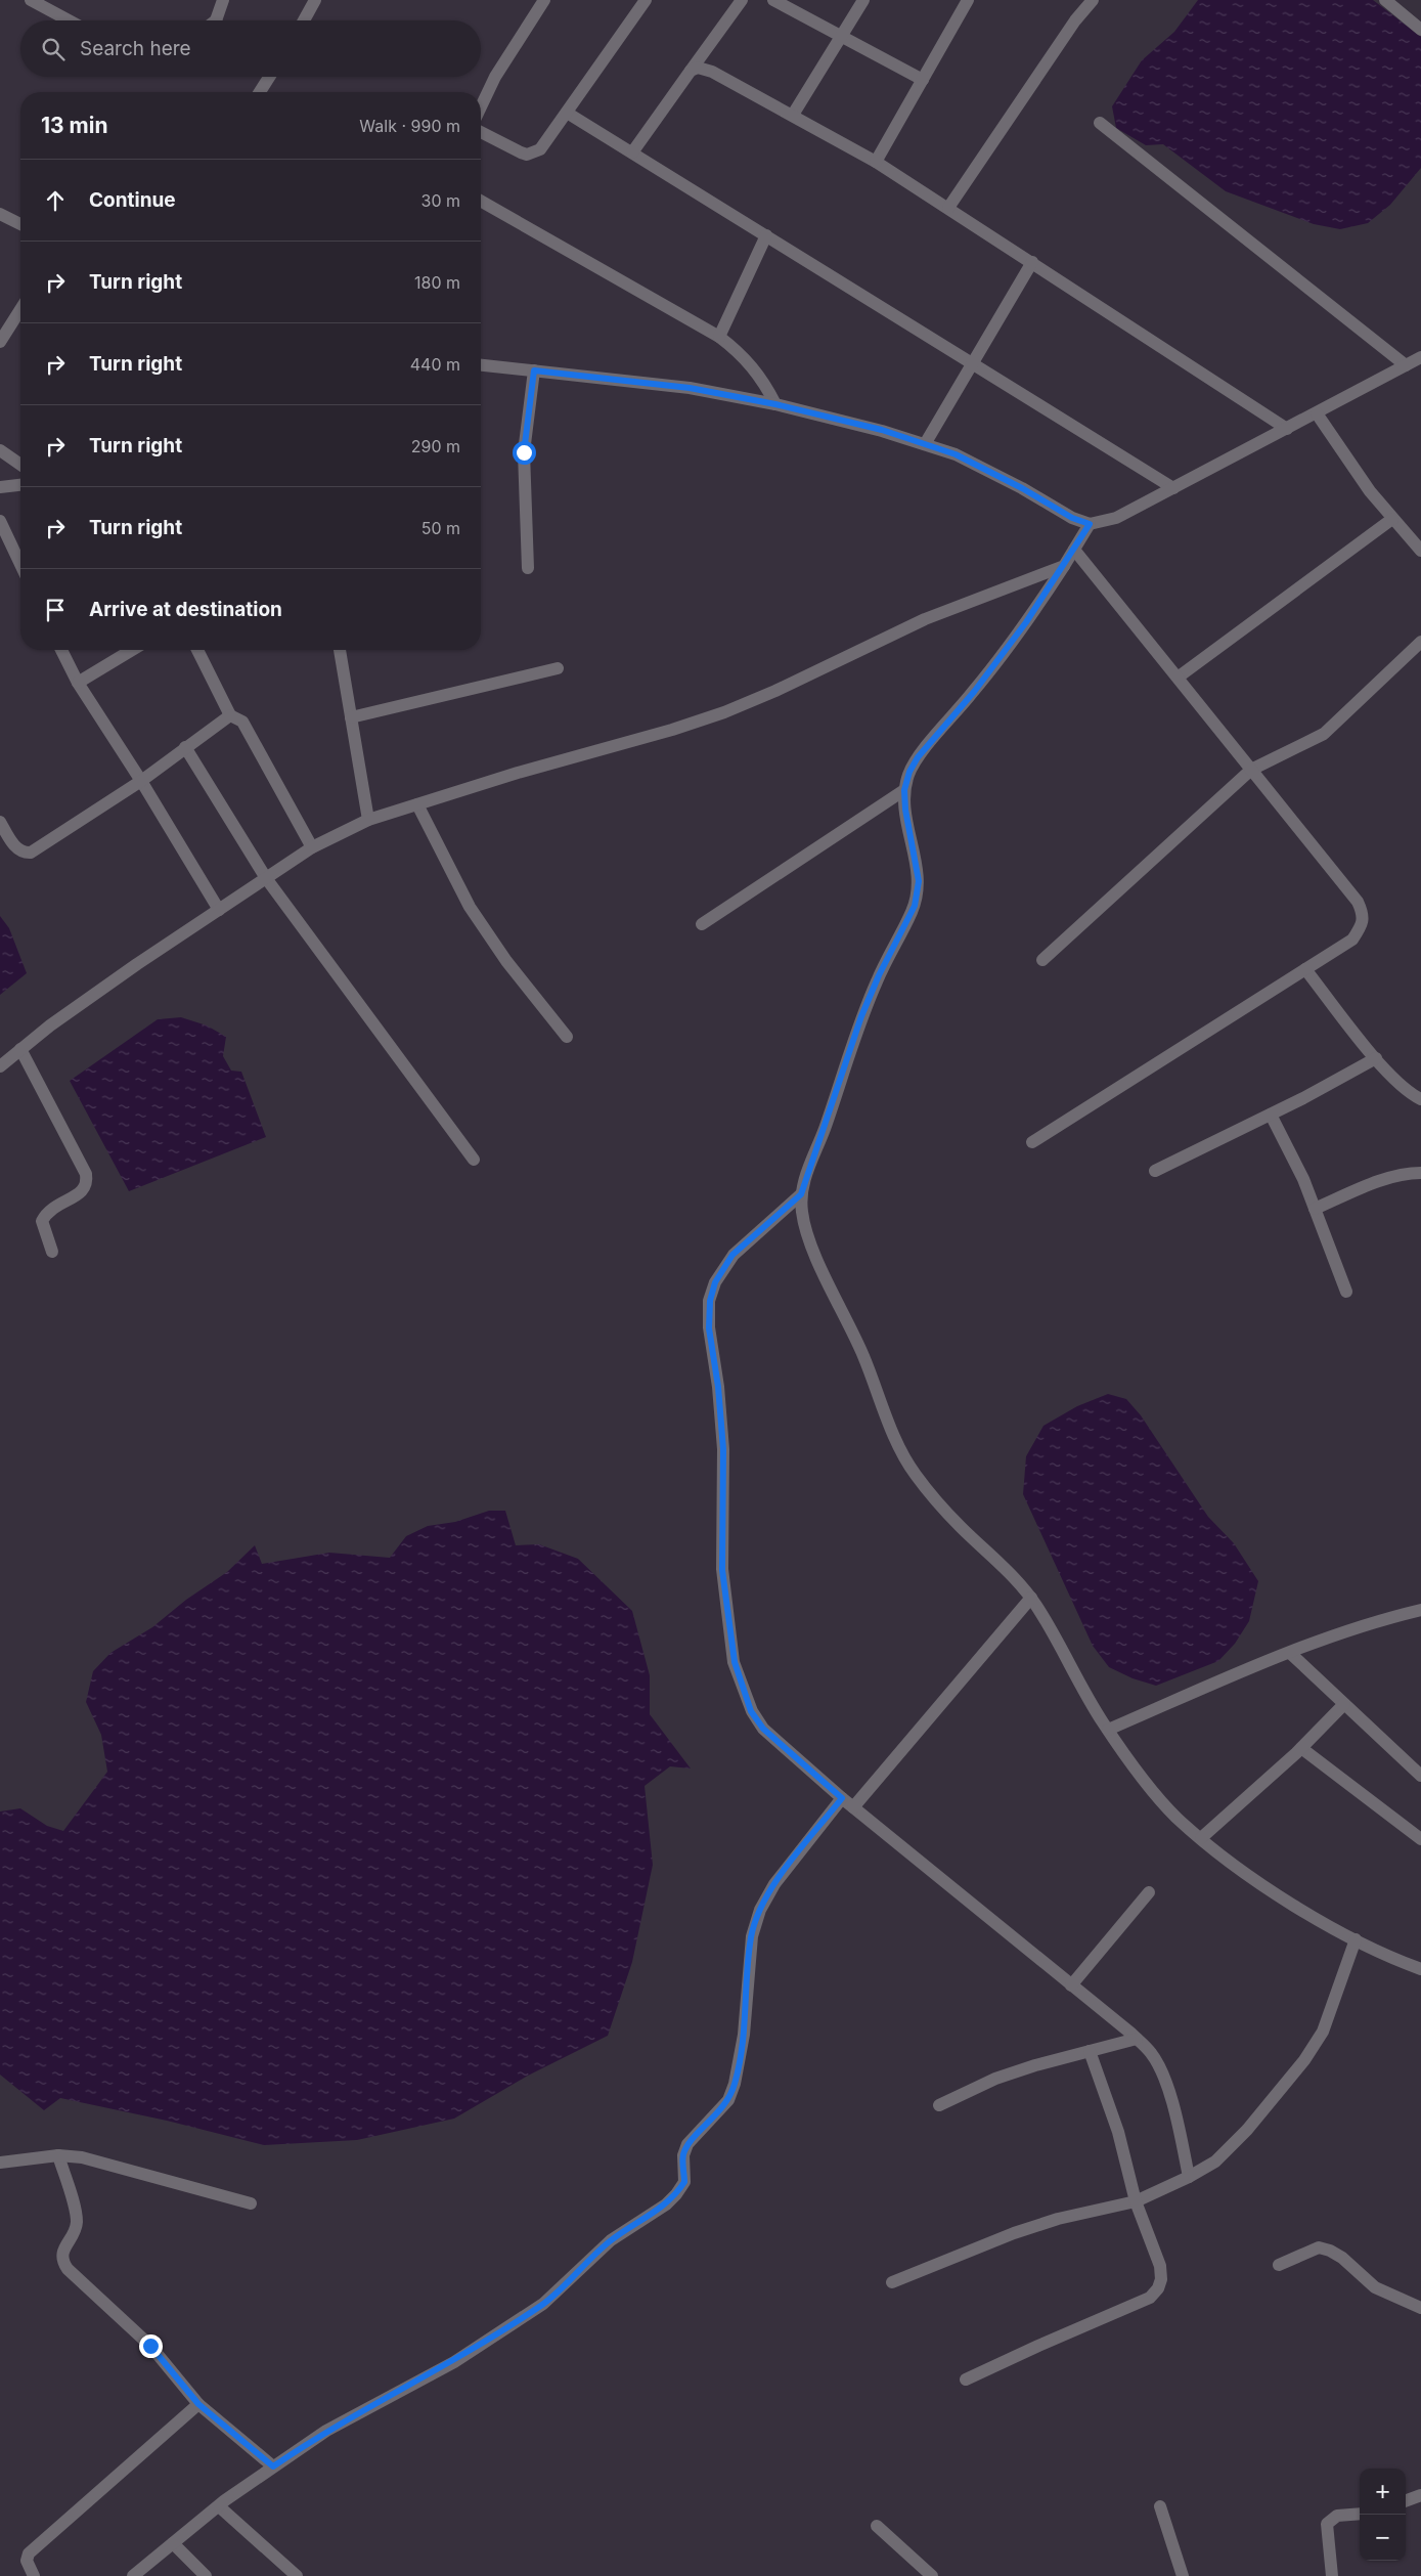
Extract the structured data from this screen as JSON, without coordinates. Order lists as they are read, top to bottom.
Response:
{
  "page": {
    "search": "Search here",
    "heading": ["13 min", "Walk · 990 m"],
    "list": [
      ["Continue", "30 m"],
      ["Turn right", "180 m"],
      ["Turn right", "440 m"],
      ["Turn right", "290 m"],
      ["Turn right", "50 m"],
      "Arrive at destination"
    ],
    "map_buttons": ["+", "−"]
  }
}
